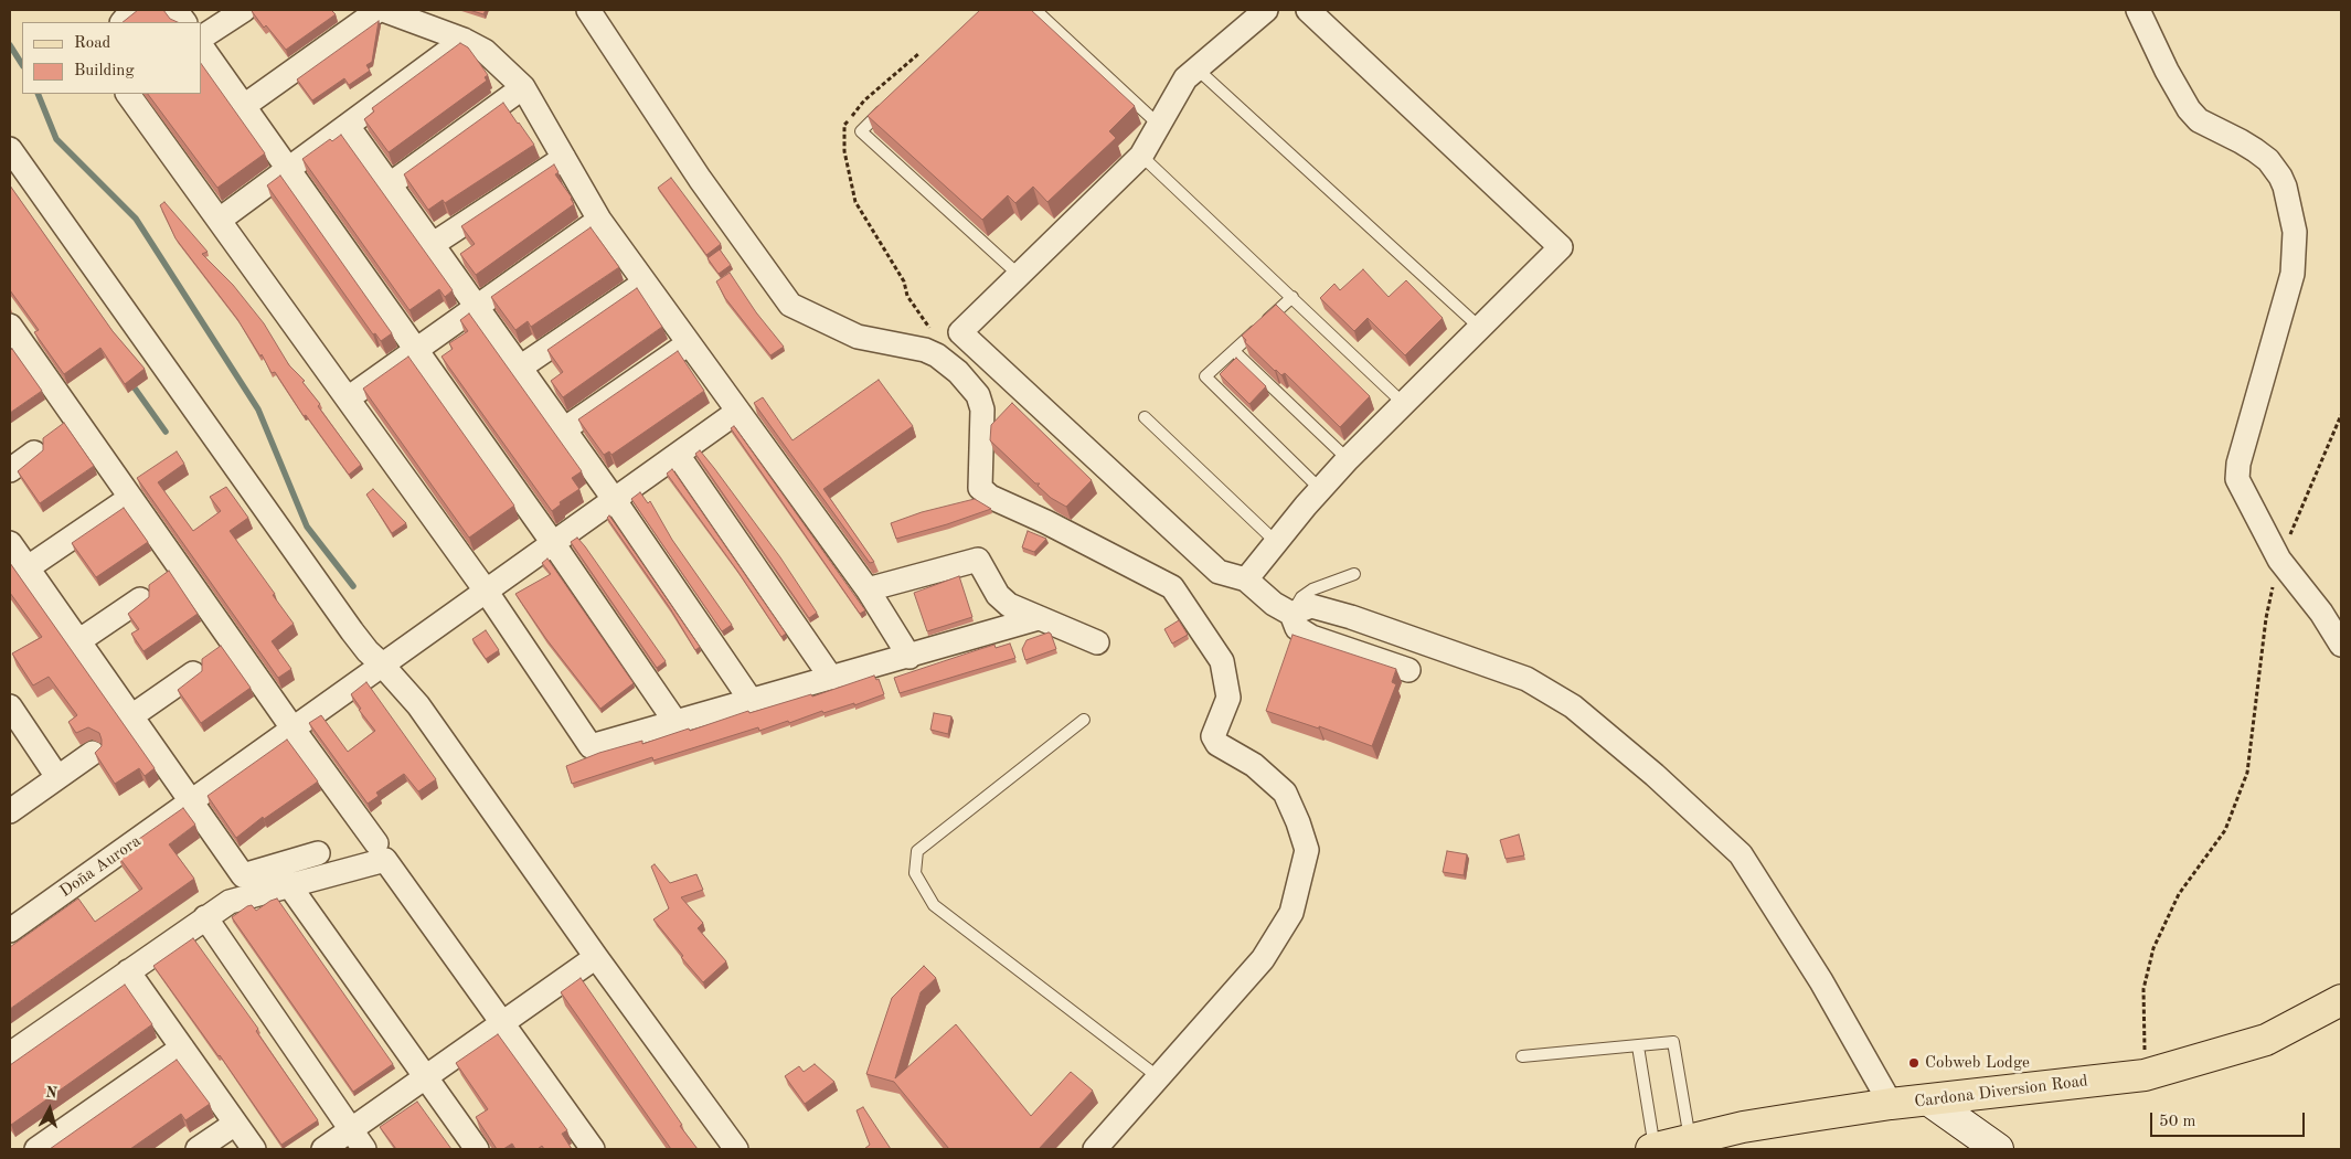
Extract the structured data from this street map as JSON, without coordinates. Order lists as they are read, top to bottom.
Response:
{
  "streets": {
    "main road": ["Cardona Diversion Road"],
    "street": ["Doña Aurora"]
  },
  "places": ["Cobweb Lodge"],
  "legend": ["Road", "Building"],
  "scale_bar": "50 m",
  "north": "top"
}
